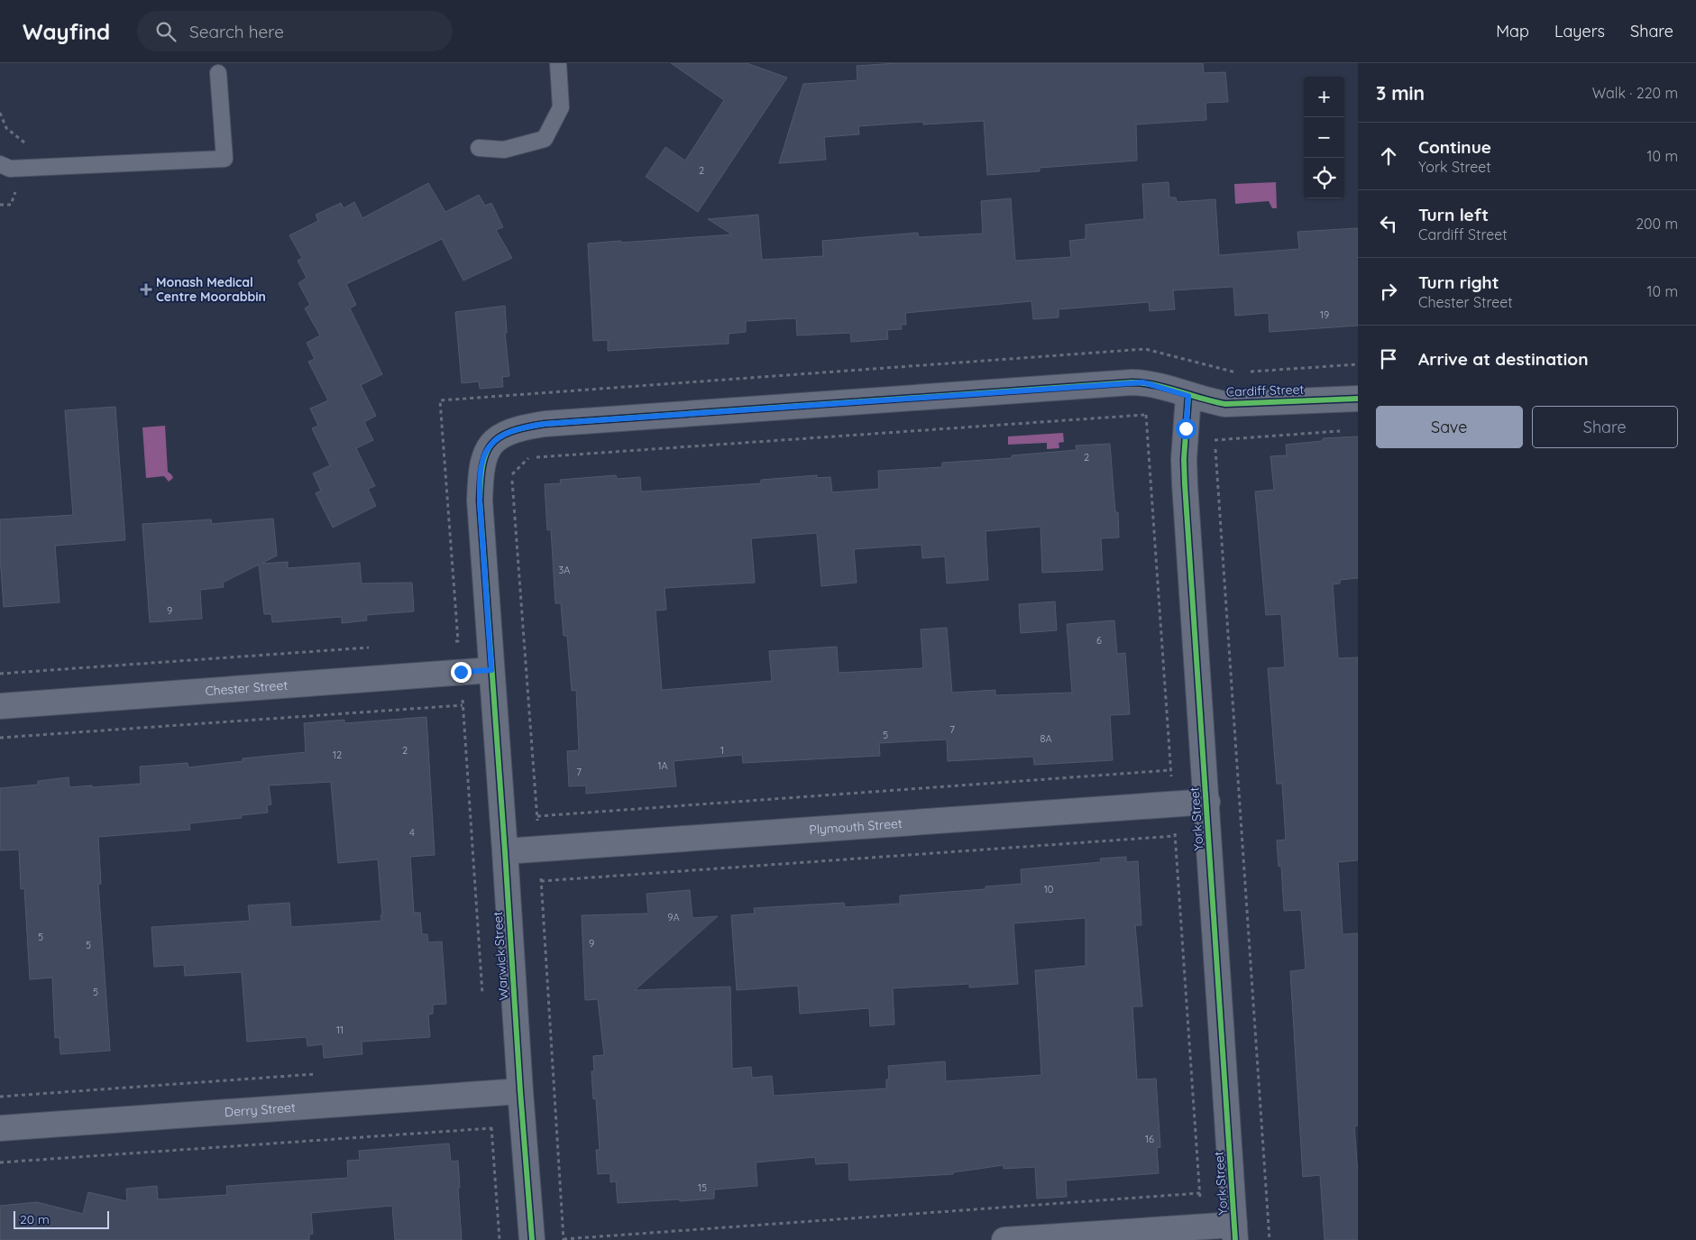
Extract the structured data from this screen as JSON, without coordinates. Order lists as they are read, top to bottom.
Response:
{
  "streets": {
    "street": [
      "Cardiff Street",
      "Chester Street",
      "York Street",
      "Plymouth Street",
      "Warwick Street",
      "Derry Street"
    ]
  },
  "crossings": [
    ["Cardiff Street", "Chester Street"],
    ["Cardiff Street", "York Street"],
    ["Cardiff Street", "Warwick Street"],
    ["Chester Street", "Warwick Street"],
    ["York Street", "Plymouth Street"],
    ["Plymouth Street", "Warwick Street"],
    ["Warwick Street", "Derry Street"]
  ],
  "places": {
    "health": ["Monash Medical Centre Moorabbin"]
  },
  "house_numbers": [
    "2",
    "19",
    "2",
    "3A",
    "9",
    "6",
    "7",
    "5",
    "8A",
    "2",
    "1",
    "12",
    "1A",
    "7",
    "4",
    "10",
    "9A",
    "5",
    "9",
    "5",
    "5",
    "11",
    "16",
    "15"
  ],
  "scale_bar": "20 m",
  "page": {
    "header": "Wayfind",
    "search": "Search here",
    "nav": ["Map", "Layers", "Share"],
    "heading": ["3 min", "Walk · 220 m"],
    "map_buttons": ["+", "−"],
    "list": [
      ["Continue", "York Street", "10 m"],
      ["Turn left", "Cardiff Street", "200 m"],
      ["Turn right", "Chester Street", "10 m"],
      "Arrive at destination"
    ],
    "buttons": ["Save", "Share"],
    "scale": "20 m"
  }
}
